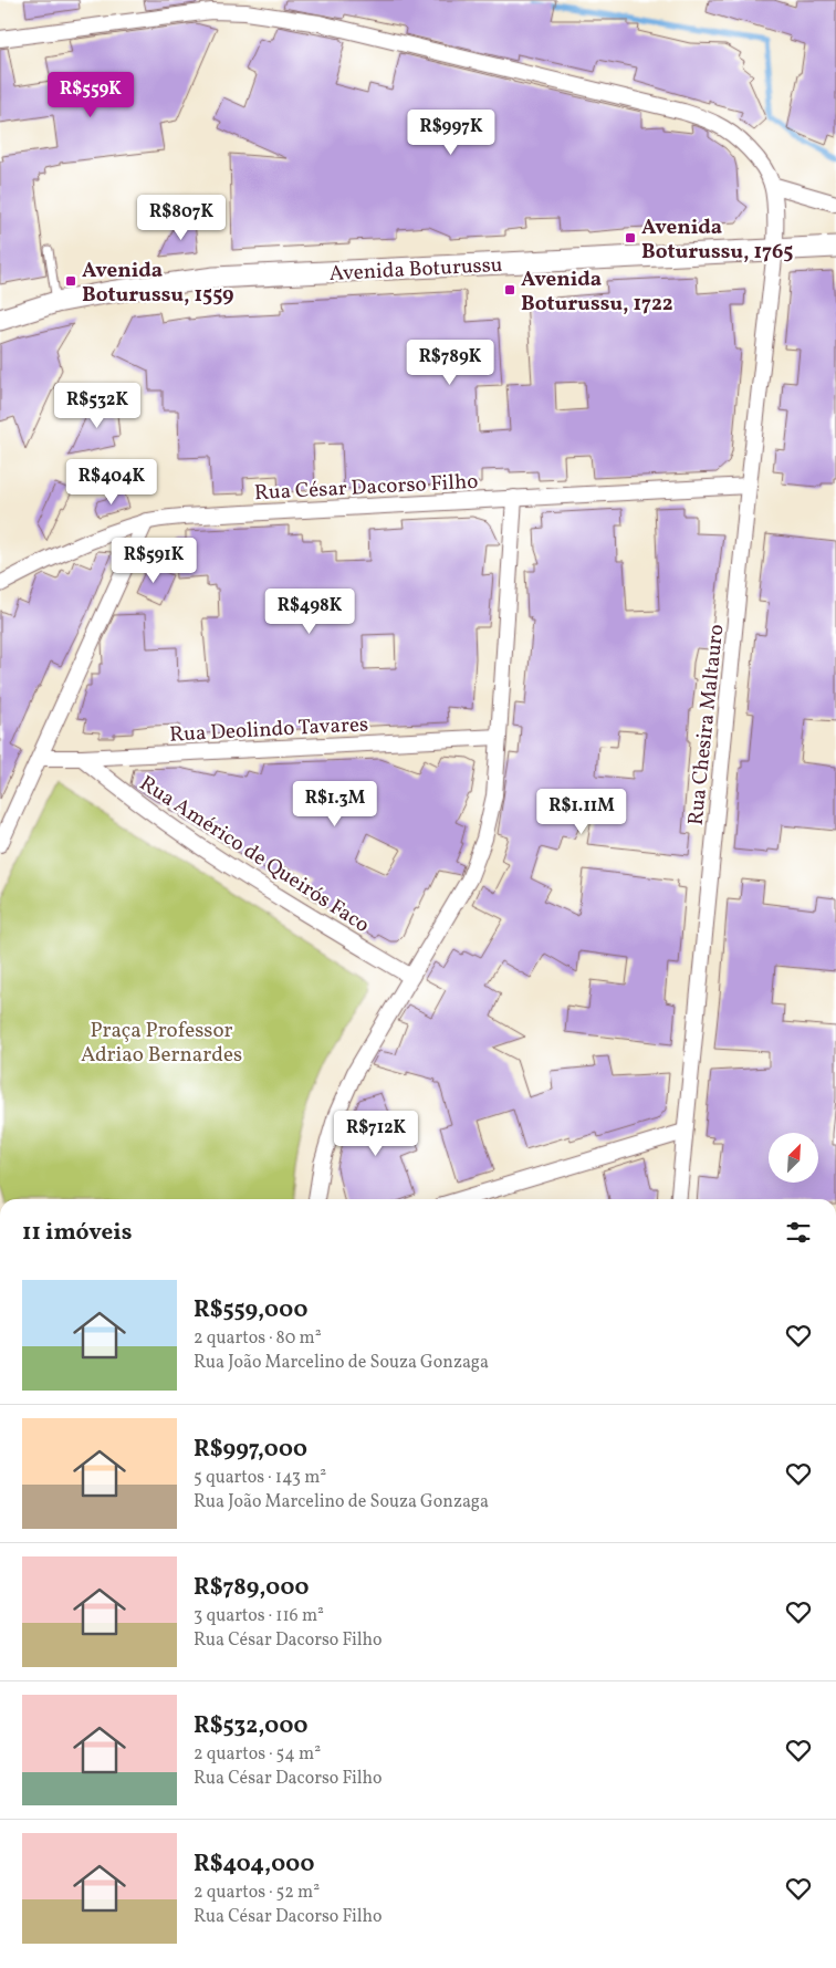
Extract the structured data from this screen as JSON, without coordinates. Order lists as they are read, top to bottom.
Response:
{
  "streets": {
    "main road": ["Avenida Boturussu"],
    "street": [
      "Rua César Dacorso Filho",
      "Rua Chesira Maltauro",
      "Rua Deolindo Tavares",
      "Rua Américo de Queirós Faco"
    ]
  },
  "crossings": [
    ["Avenida Boturussu", "Rua Chesira Maltauro"],
    ["Rua César Dacorso Filho", "Rua Chesira Maltauro"],
    ["Rua Deolindo Tavares", "Rua Américo de Queirós Faco"]
  ],
  "parks": ["Praça Professor Adriao Bernardes"],
  "places": {
    "transit": ["Avenida Boturussu, 1765", "Avenida Boturussu, 1559", "Avenida Boturussu, 1722"]
  },
  "north": "top right",
  "page": {
    "price": [
      "R$559K",
      "R$997K",
      "R$807K",
      "R$789K",
      "R$532K",
      "R$404K",
      "R$591K",
      "R$498K",
      "R$1.3M",
      "R$1.11M",
      "R$712K"
    ],
    "heading": "11 imóveis",
    "list": [
      {
        "name": "R$559,000",
        "note": "2 quartos · 80 m² · Rua João Marcelino de Souza Gonzaga"
      },
      {
        "name": "R$997,000",
        "note": "5 quartos · 143 m² · Rua João Marcelino de Souza Gonzaga"
      },
      {
        "name": "R$789,000",
        "note": "3 quartos · 116 m² · Rua César Dacorso Filho"
      },
      {
        "name": "R$532,000",
        "note": "2 quartos · 54 m² · Rua César Dacorso Filho"
      },
      {
        "name": "R$404,000",
        "note": "2 quartos · 52 m² · Rua César Dacorso Filho"
      }
    ]
  }
}
